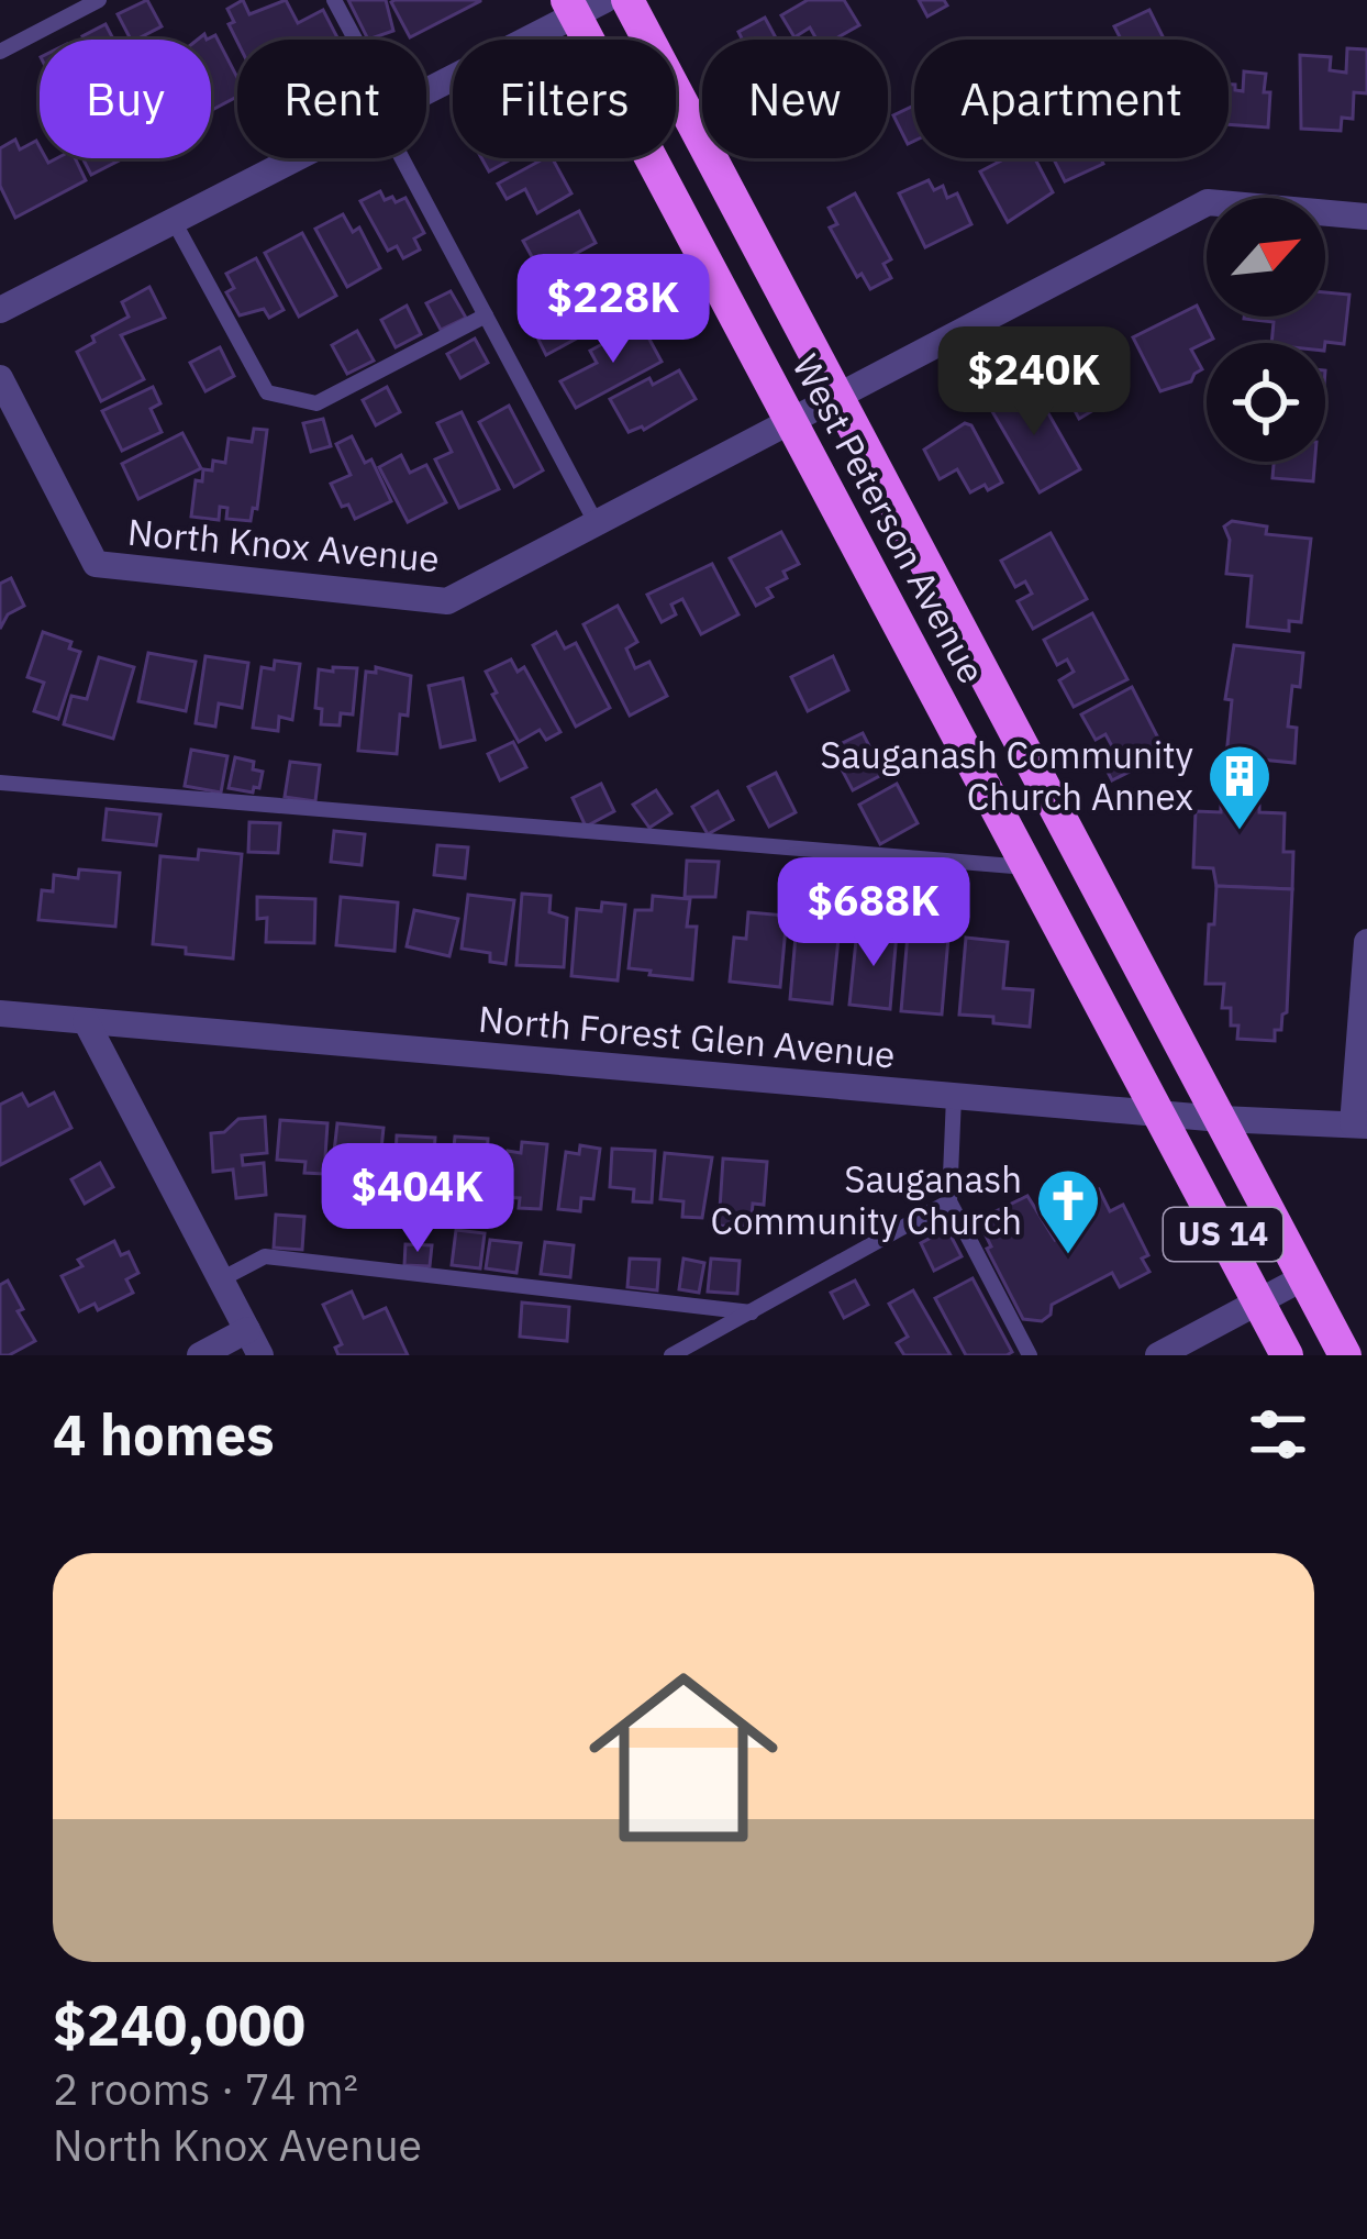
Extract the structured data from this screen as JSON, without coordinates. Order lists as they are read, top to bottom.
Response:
{
  "streets": {
    "main road": ["West Peterson Avenue", "US 14"],
    "street": ["North Knox Avenue", "North Forest Glen Avenue"]
  },
  "crossings": [
    ["West Peterson Avenue", "North Knox Avenue"],
    ["West Peterson Avenue", "North Forest Glen Avenue"]
  ],
  "places": {
    "building": ["Sauganash Community Church Annex"],
    "church": ["Sauganash Community Church"]
  },
  "north": "top right",
  "page": {
    "chip": [
      "Buy",
      "Rent",
      "Filters",
      "New",
      "Apartment"
    ],
    "price": [
      "$228K",
      "$240K",
      "$688K",
      "$404K"
    ],
    "heading": "4 homes",
    "list": [
      {
        "name": "$240,000",
        "note": "2 rooms · 74 m² · North Knox Avenue"
      }
    ]
  }
}
